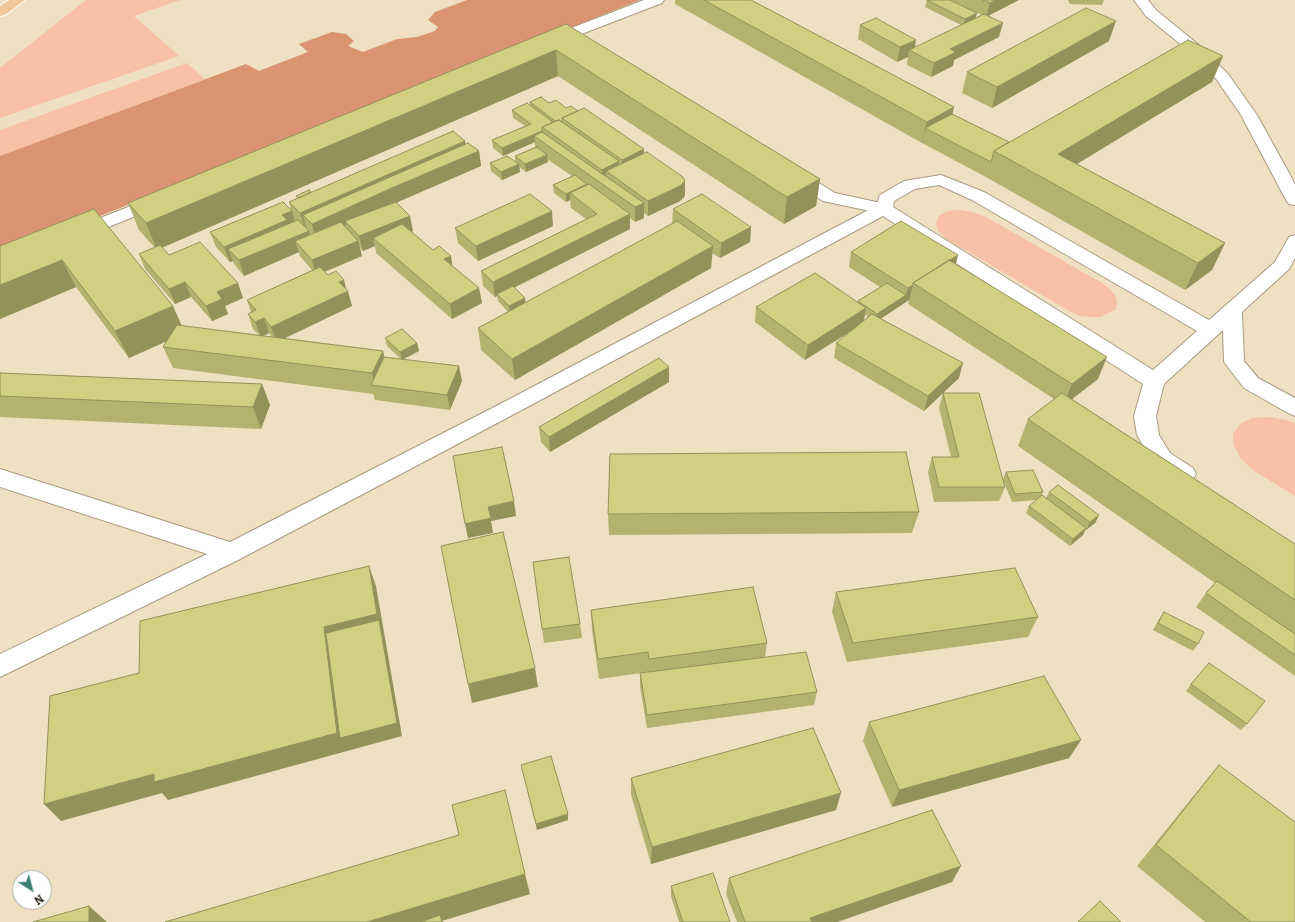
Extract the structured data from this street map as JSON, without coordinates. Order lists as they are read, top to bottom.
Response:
{
  "north": "bottom right"
}
